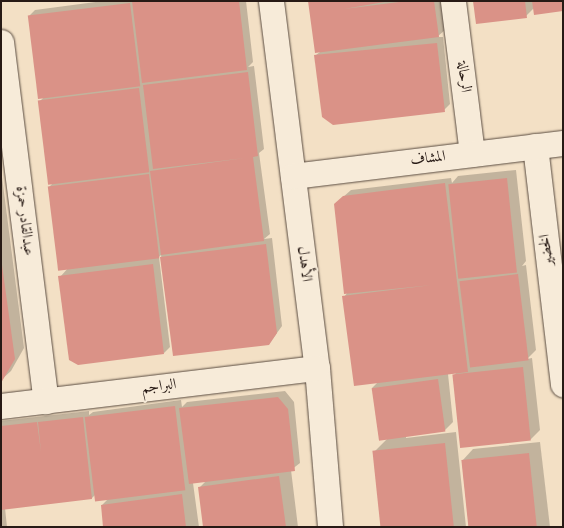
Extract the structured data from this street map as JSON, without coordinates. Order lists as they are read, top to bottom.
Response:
{
  "streets": {
    "street": [
      "الرحالة",
      "المشاف",
      "عبدالقادر حمزة",
      "الخضير",
      "الأهدل",
      "البراجم"
    ]
  },
  "crossings": [
    ["الرحالة", "المشاف"],
    ["المشاف", "الخضير"],
    ["المشاف", "الأهدل"],
    ["عبدالقادر حمزة", "البراجم"],
    ["الأهدل", "البراجم"]
  ]
}
